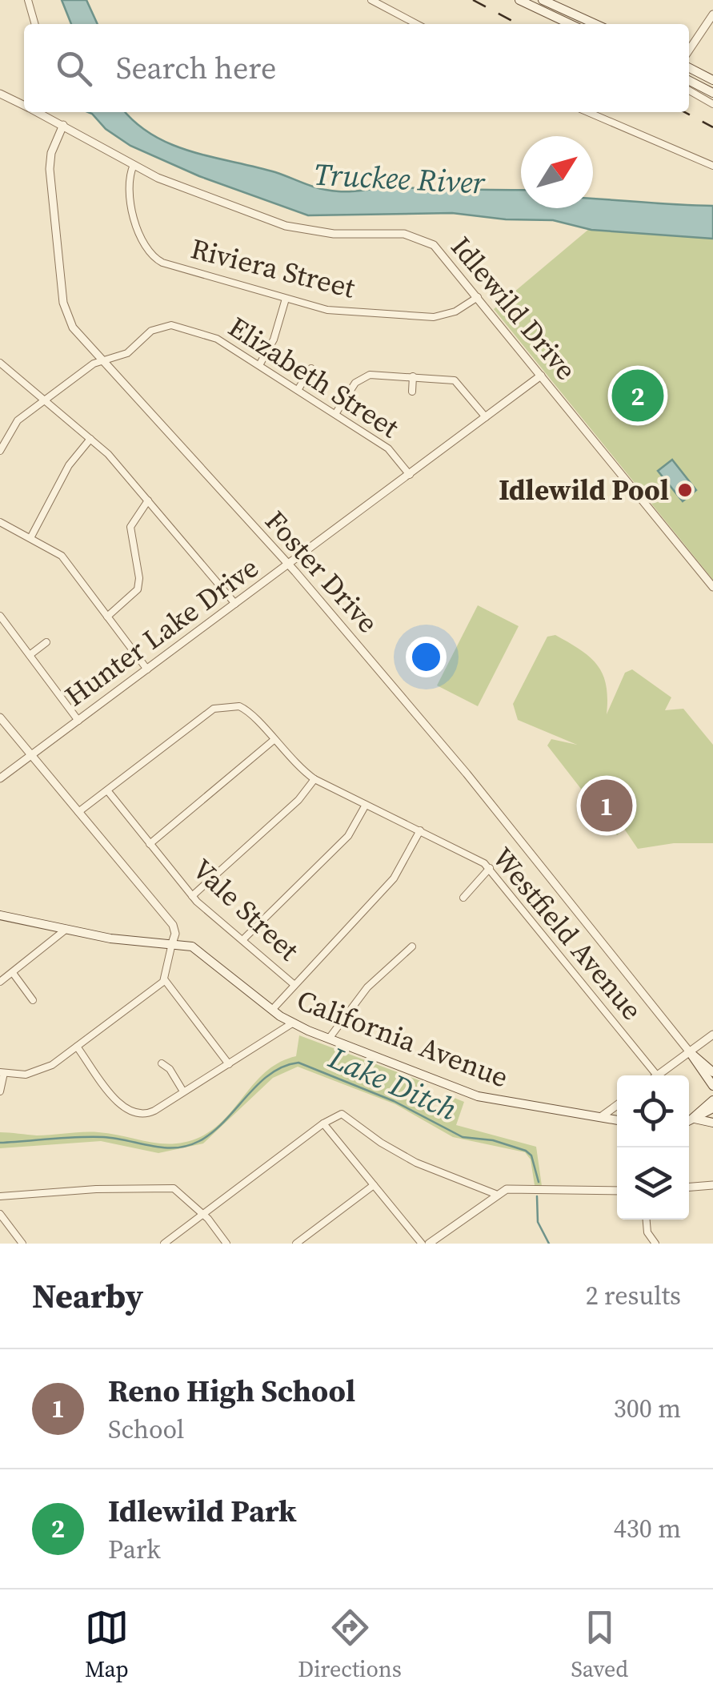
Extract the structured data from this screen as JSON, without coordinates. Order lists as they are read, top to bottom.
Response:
{
  "streets": {
    "main road": ["California Avenue"],
    "street": [
      "Riviera Street",
      "Idlewild Drive",
      "Elizabeth Street",
      "Foster Drive",
      "Hunter Lake Drive",
      "Vale Street",
      "Westfield Avenue"
    ]
  },
  "crossings": [
    ["Riviera Street", "Idlewild Drive"],
    ["Idlewild Drive", "Foster Drive"],
    ["Idlewild Drive", "Hunter Lake Drive"],
    ["Elizabeth Street", "Foster Drive"],
    ["Elizabeth Street", "Hunter Lake Drive"],
    ["Foster Drive", "Hunter Lake Drive"],
    ["Vale Street", "Westfield Avenue"]
  ],
  "water": ["Truckee River", "Lake Ditch"],
  "places": ["Idlewild Pool"],
  "north": "top right",
  "page": {
    "search": "Search here",
    "pins": ["2", "1"],
    "heading": ["Nearby", "2 results"],
    "list": [
      {
        "mark": "1",
        "name": "Reno High School",
        "note": "School",
        "value": "300 m"
      },
      {
        "mark": "2",
        "name": "Idlewild Park",
        "note": "Park",
        "value": "430 m"
      }
    ],
    "nav": ["Map", "Directions", "Saved"]
  }
}
